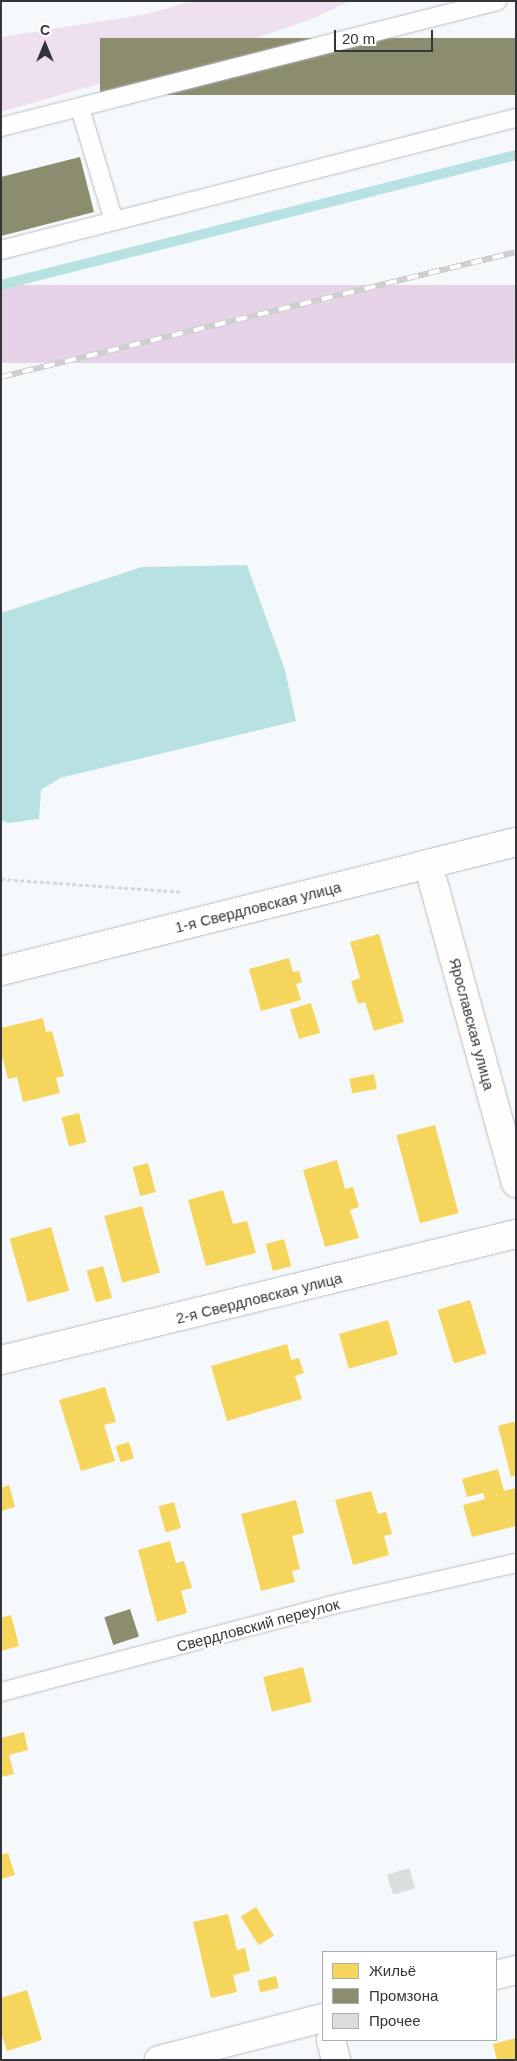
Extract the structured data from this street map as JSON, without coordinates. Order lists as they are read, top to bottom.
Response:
{
  "streets": {
    "street": ["1-я Свердловская улица", "Ярославская улица", "2-я Свердловская улица"],
    "lane": ["Свердловский переулок"]
  },
  "crossings": [
    ["1-я Свердловская улица", "Ярославская улица"]
  ],
  "legend": ["Жильё", "Промзона", "Прочее"],
  "scale_bar": "20 m",
  "north": "top"
}
